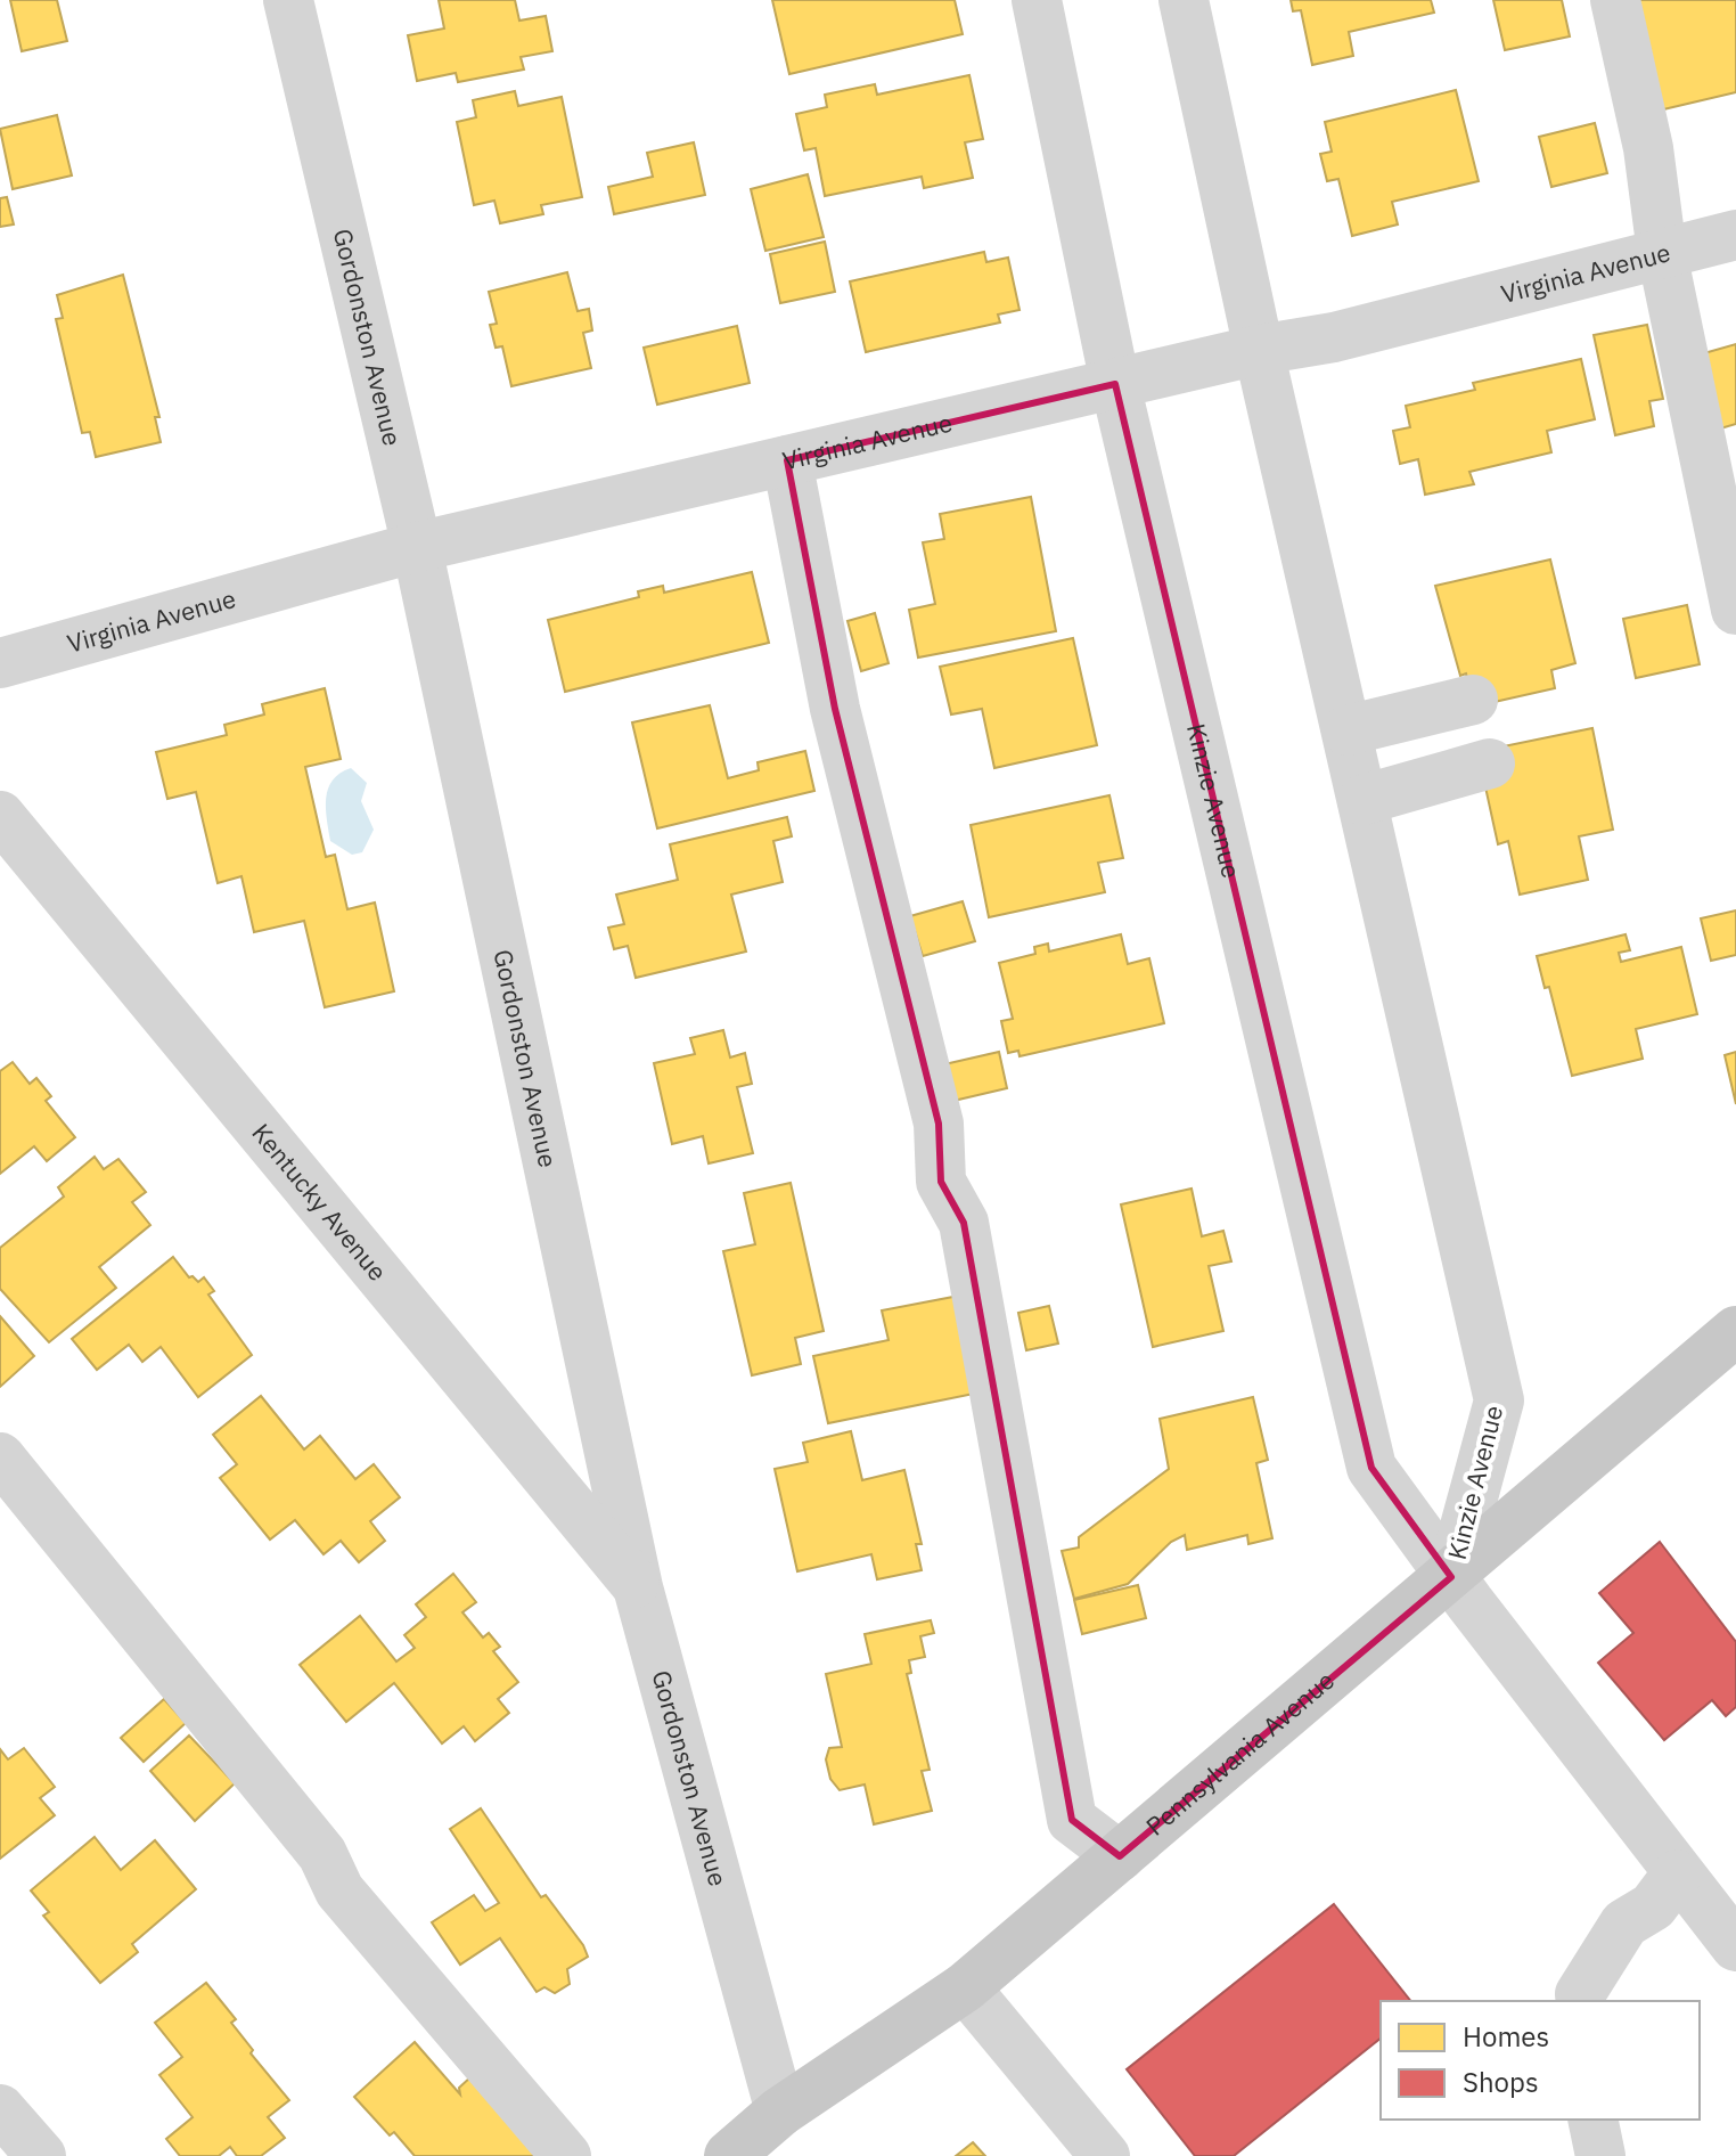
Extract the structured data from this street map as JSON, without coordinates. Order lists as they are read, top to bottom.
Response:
{
  "streets": {
    "main road": ["Pennsylvania Avenue"],
    "street": [
      "Virginia Avenue",
      "Gordonston Avenue",
      "Kinzie Avenue",
      "Kentucky Avenue"
    ]
  },
  "crossings": [
    ["Virginia Avenue", "Gordonston Avenue"],
    ["Virginia Avenue", "Kinzie Avenue"],
    ["Gordonston Avenue", "Kentucky Avenue"],
    ["Gordonston Avenue", "Pennsylvania Avenue"],
    ["Kinzie Avenue", "Pennsylvania Avenue"]
  ],
  "legend": ["Homes", "Shops"]
}
